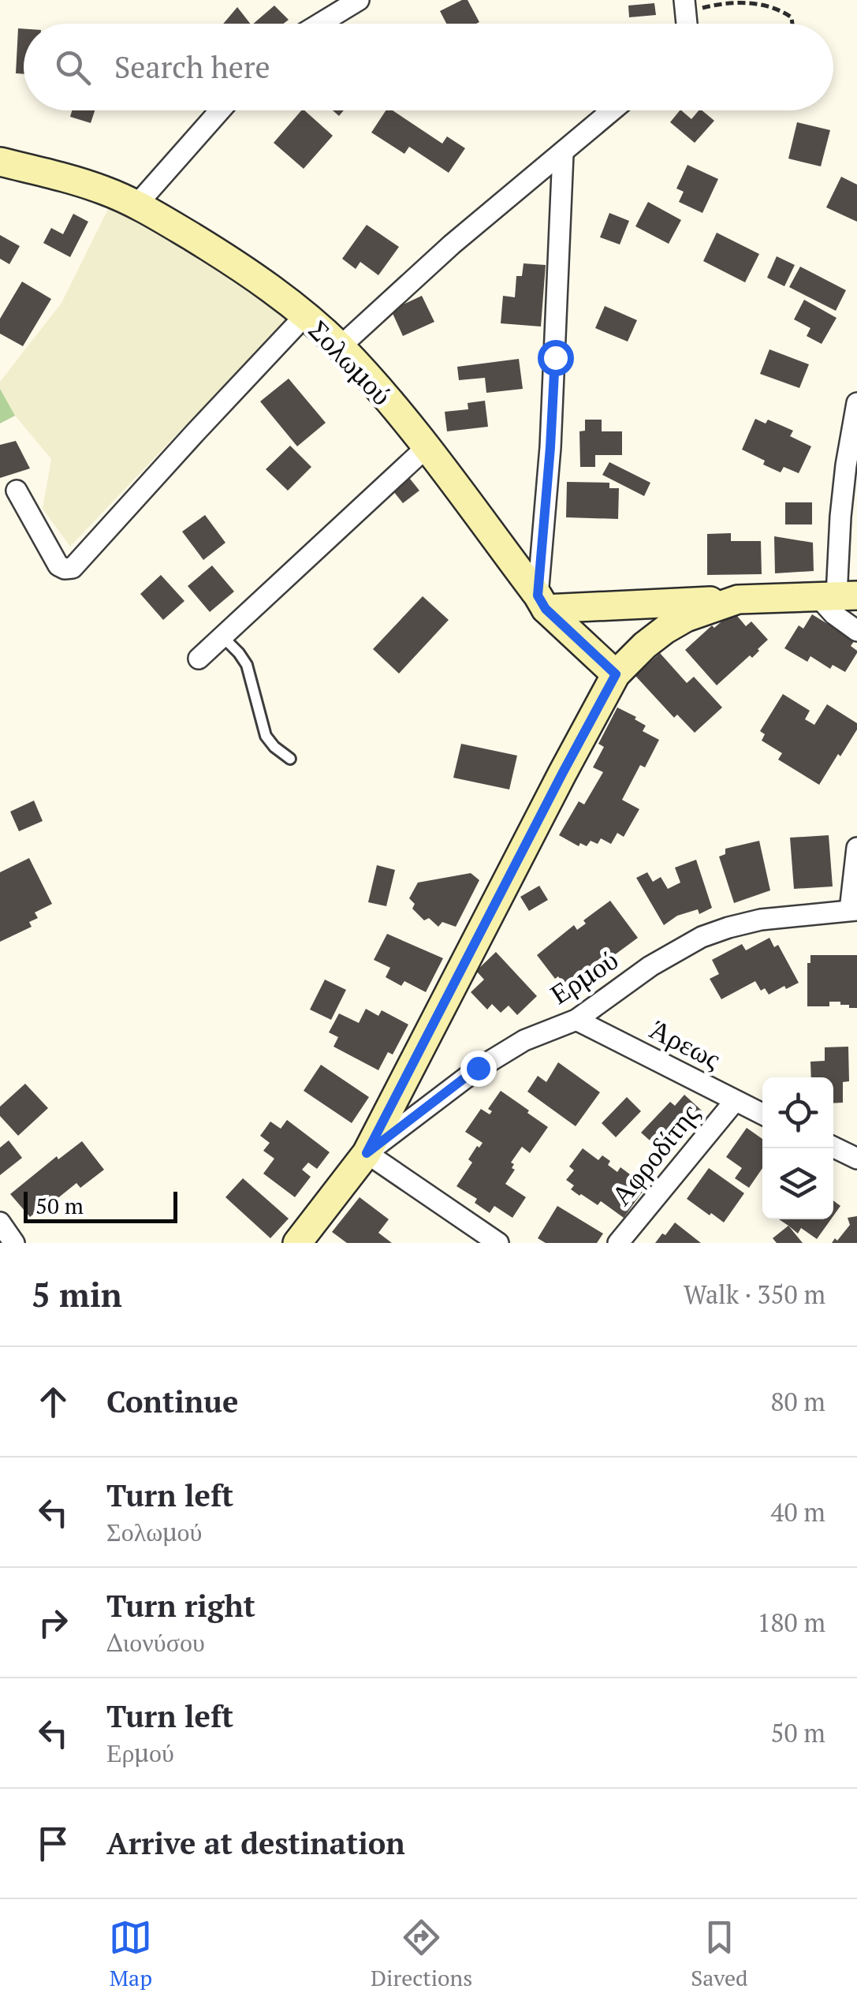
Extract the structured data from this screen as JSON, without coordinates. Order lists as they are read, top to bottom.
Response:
{
  "streets": {
    "street": [
      "Σολωμού",
      "Ερμού",
      "Άρεως",
      "Αφροδίτης"
    ]
  },
  "crossings": [
    ["Ερμού", "Άρεως"],
    ["Άρεως", "Αφροδίτης"]
  ],
  "scale_bar": "50 m",
  "page": {
    "search": "Search here",
    "scale": "50 m",
    "heading": ["5 min", "Walk · 350 m"],
    "list": [
      ["Continue", "80 m"],
      ["Turn left", "Σολωμού", "40 m"],
      ["Turn right", "Διονύσου", "180 m"],
      ["Turn left", "Ερμού", "50 m"],
      "Arrive at destination"
    ],
    "nav": ["Map", "Directions", "Saved"]
  }
}
